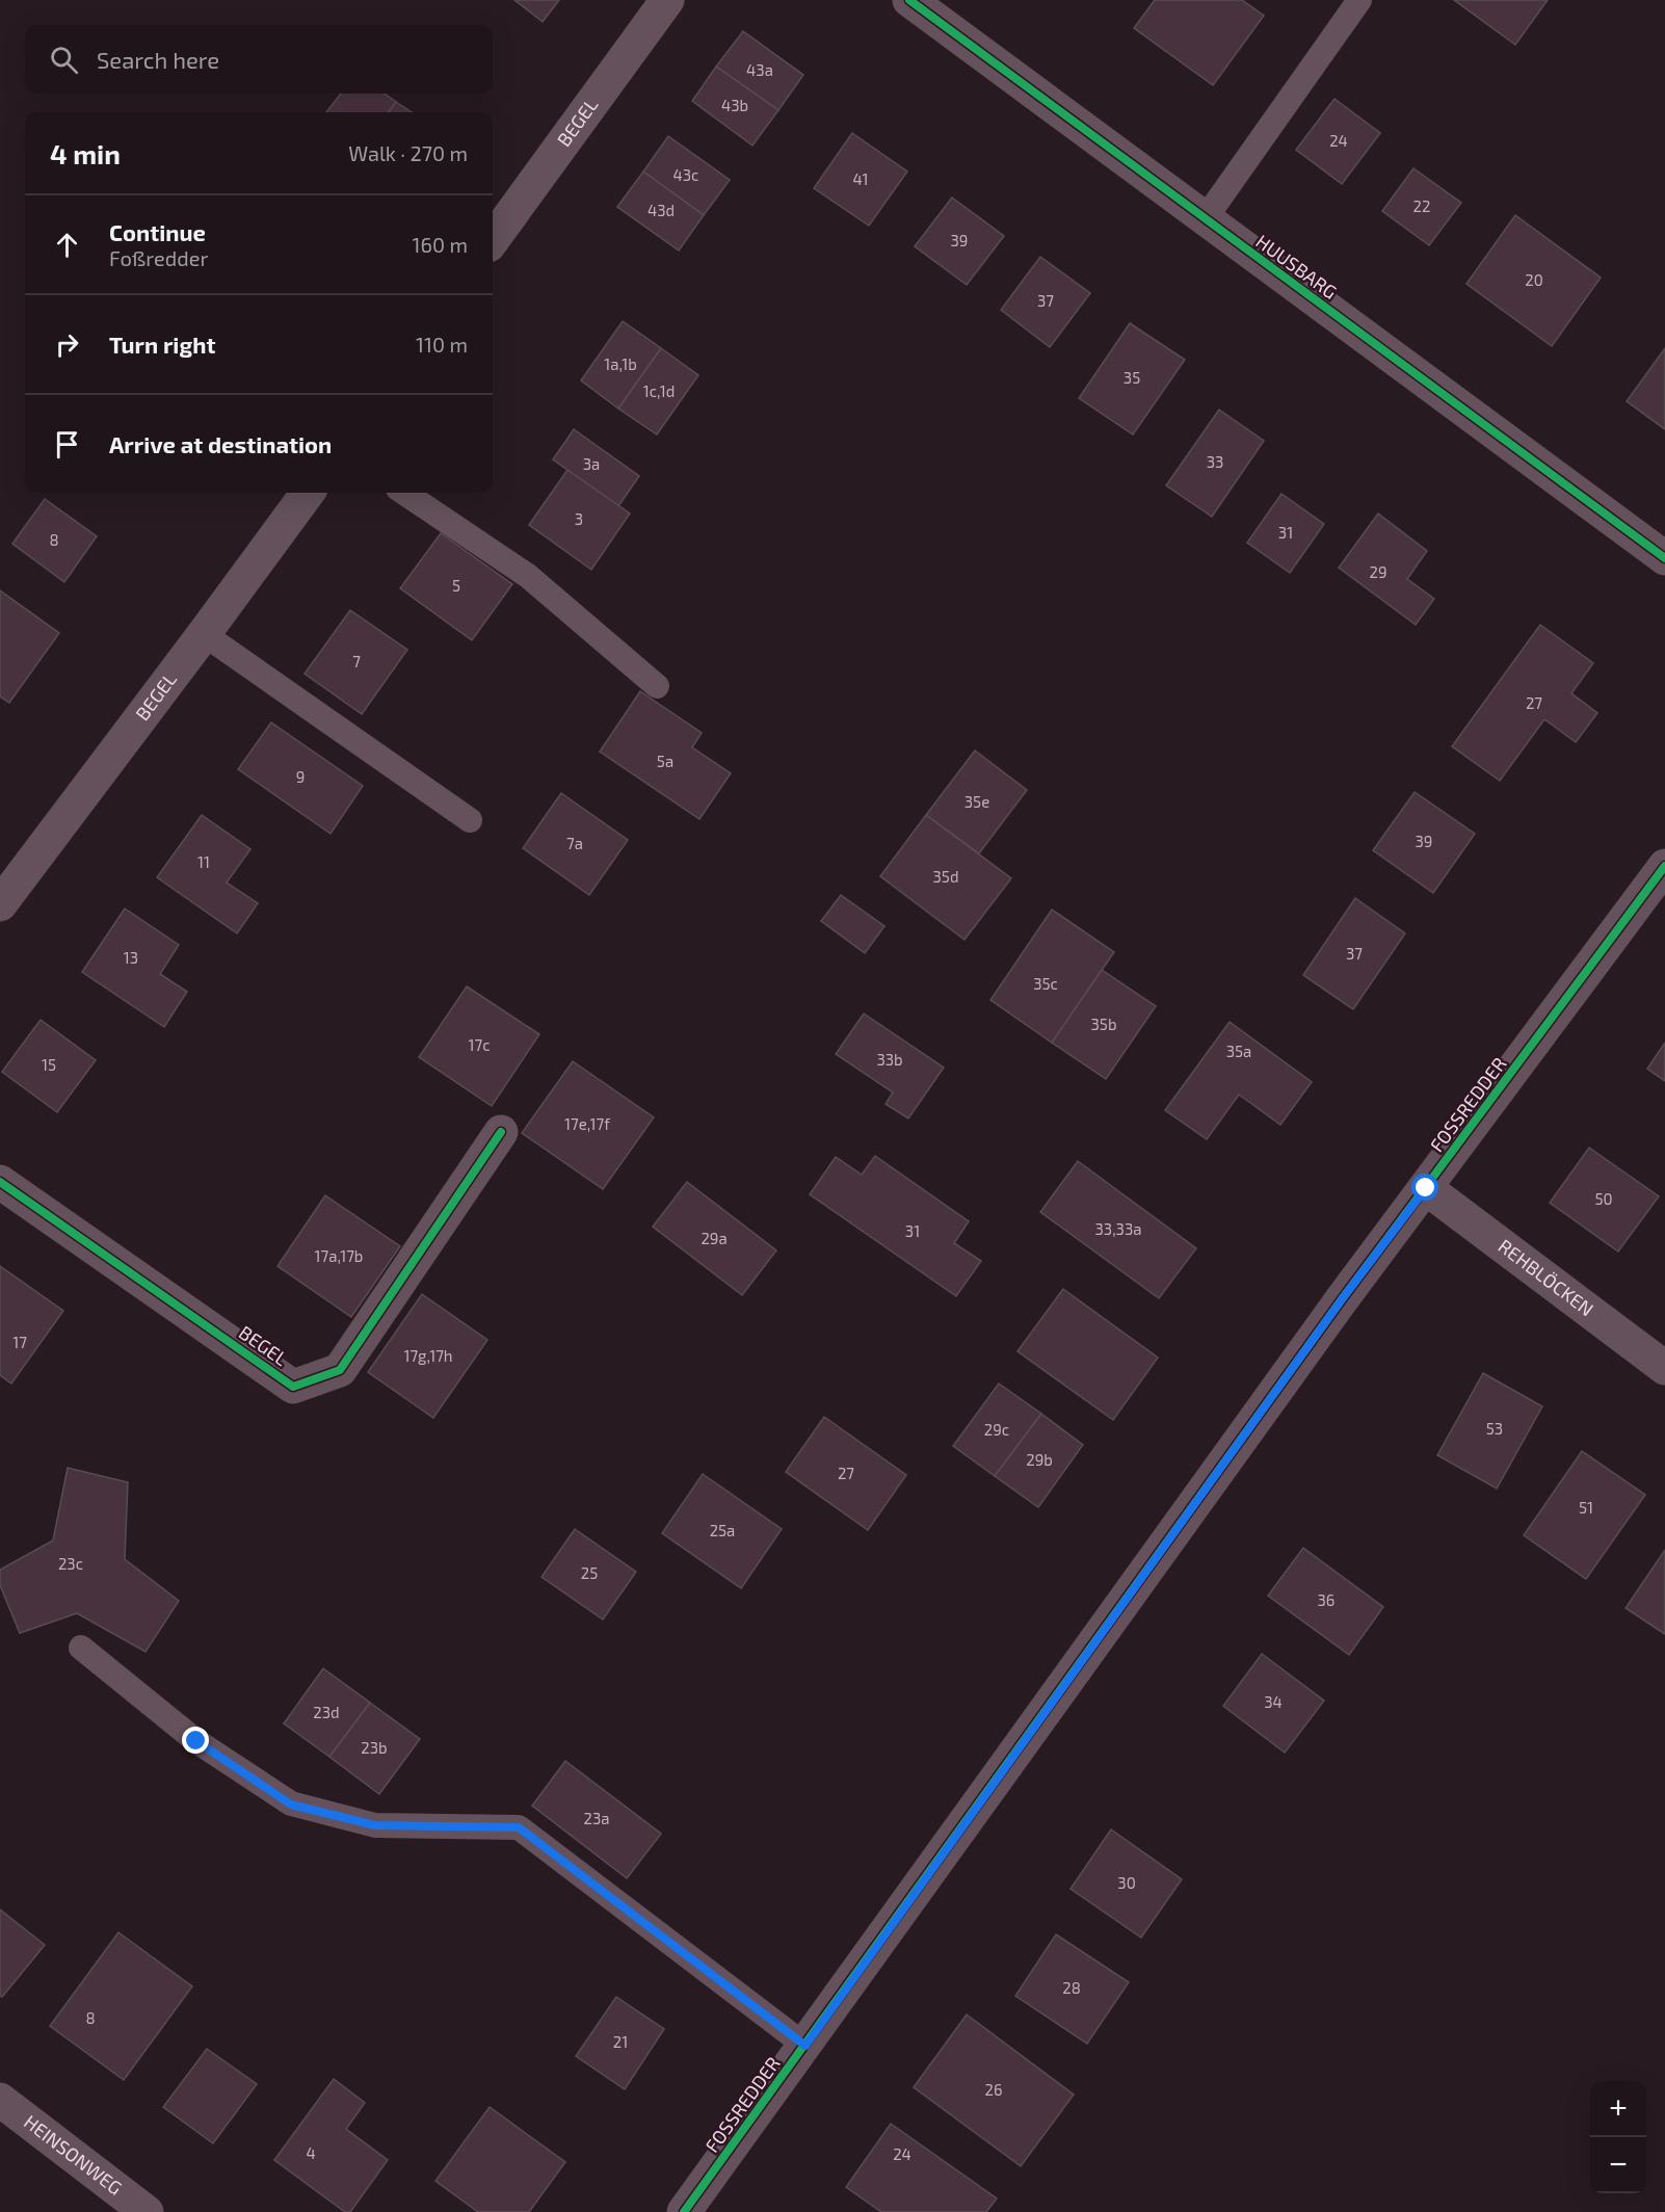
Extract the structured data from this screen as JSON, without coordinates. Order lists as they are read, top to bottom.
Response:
{
  "streets": {
    "street": [
      "BEGEL",
      "HUUSBARG",
      "FOSSREDDER",
      "REHBLÖCKEN",
      "HEINSONWEG"
    ]
  },
  "crossings": [
    ["FOSSREDDER", "REHBLÖCKEN"]
  ],
  "house_numbers": [
    "43a",
    "43b",
    "24",
    "43c",
    "41",
    "22",
    "43d",
    "39",
    "20",
    "37",
    "1a,1b",
    "35",
    "1c,1d",
    "33",
    "3a",
    "3",
    "31",
    "8",
    "29",
    "5",
    "7",
    "27",
    "5a",
    "9",
    "35e",
    "39",
    "7a",
    "11",
    "35d",
    "37",
    "13",
    "35c",
    "35b",
    "17c",
    "35a",
    "33b",
    "15",
    "17e,17f",
    "50",
    "33,33a",
    "31",
    "29a",
    "17a,17b",
    "17",
    "17g,17h",
    "53",
    "29c",
    "29b",
    "27",
    "51",
    "25a",
    "23c",
    "25",
    "36",
    "34",
    "23d",
    "23b",
    "23a",
    "30",
    "28",
    "8",
    "21",
    "26",
    "4",
    "24"
  ],
  "page": {
    "search": "Search here",
    "heading": ["4 min", "Walk · 270 m"],
    "list": [
      ["Continue", "Foßredder", "160 m"],
      ["Turn right", "110 m"],
      "Arrive at destination"
    ],
    "map_buttons": ["+", "−"]
  }
}
